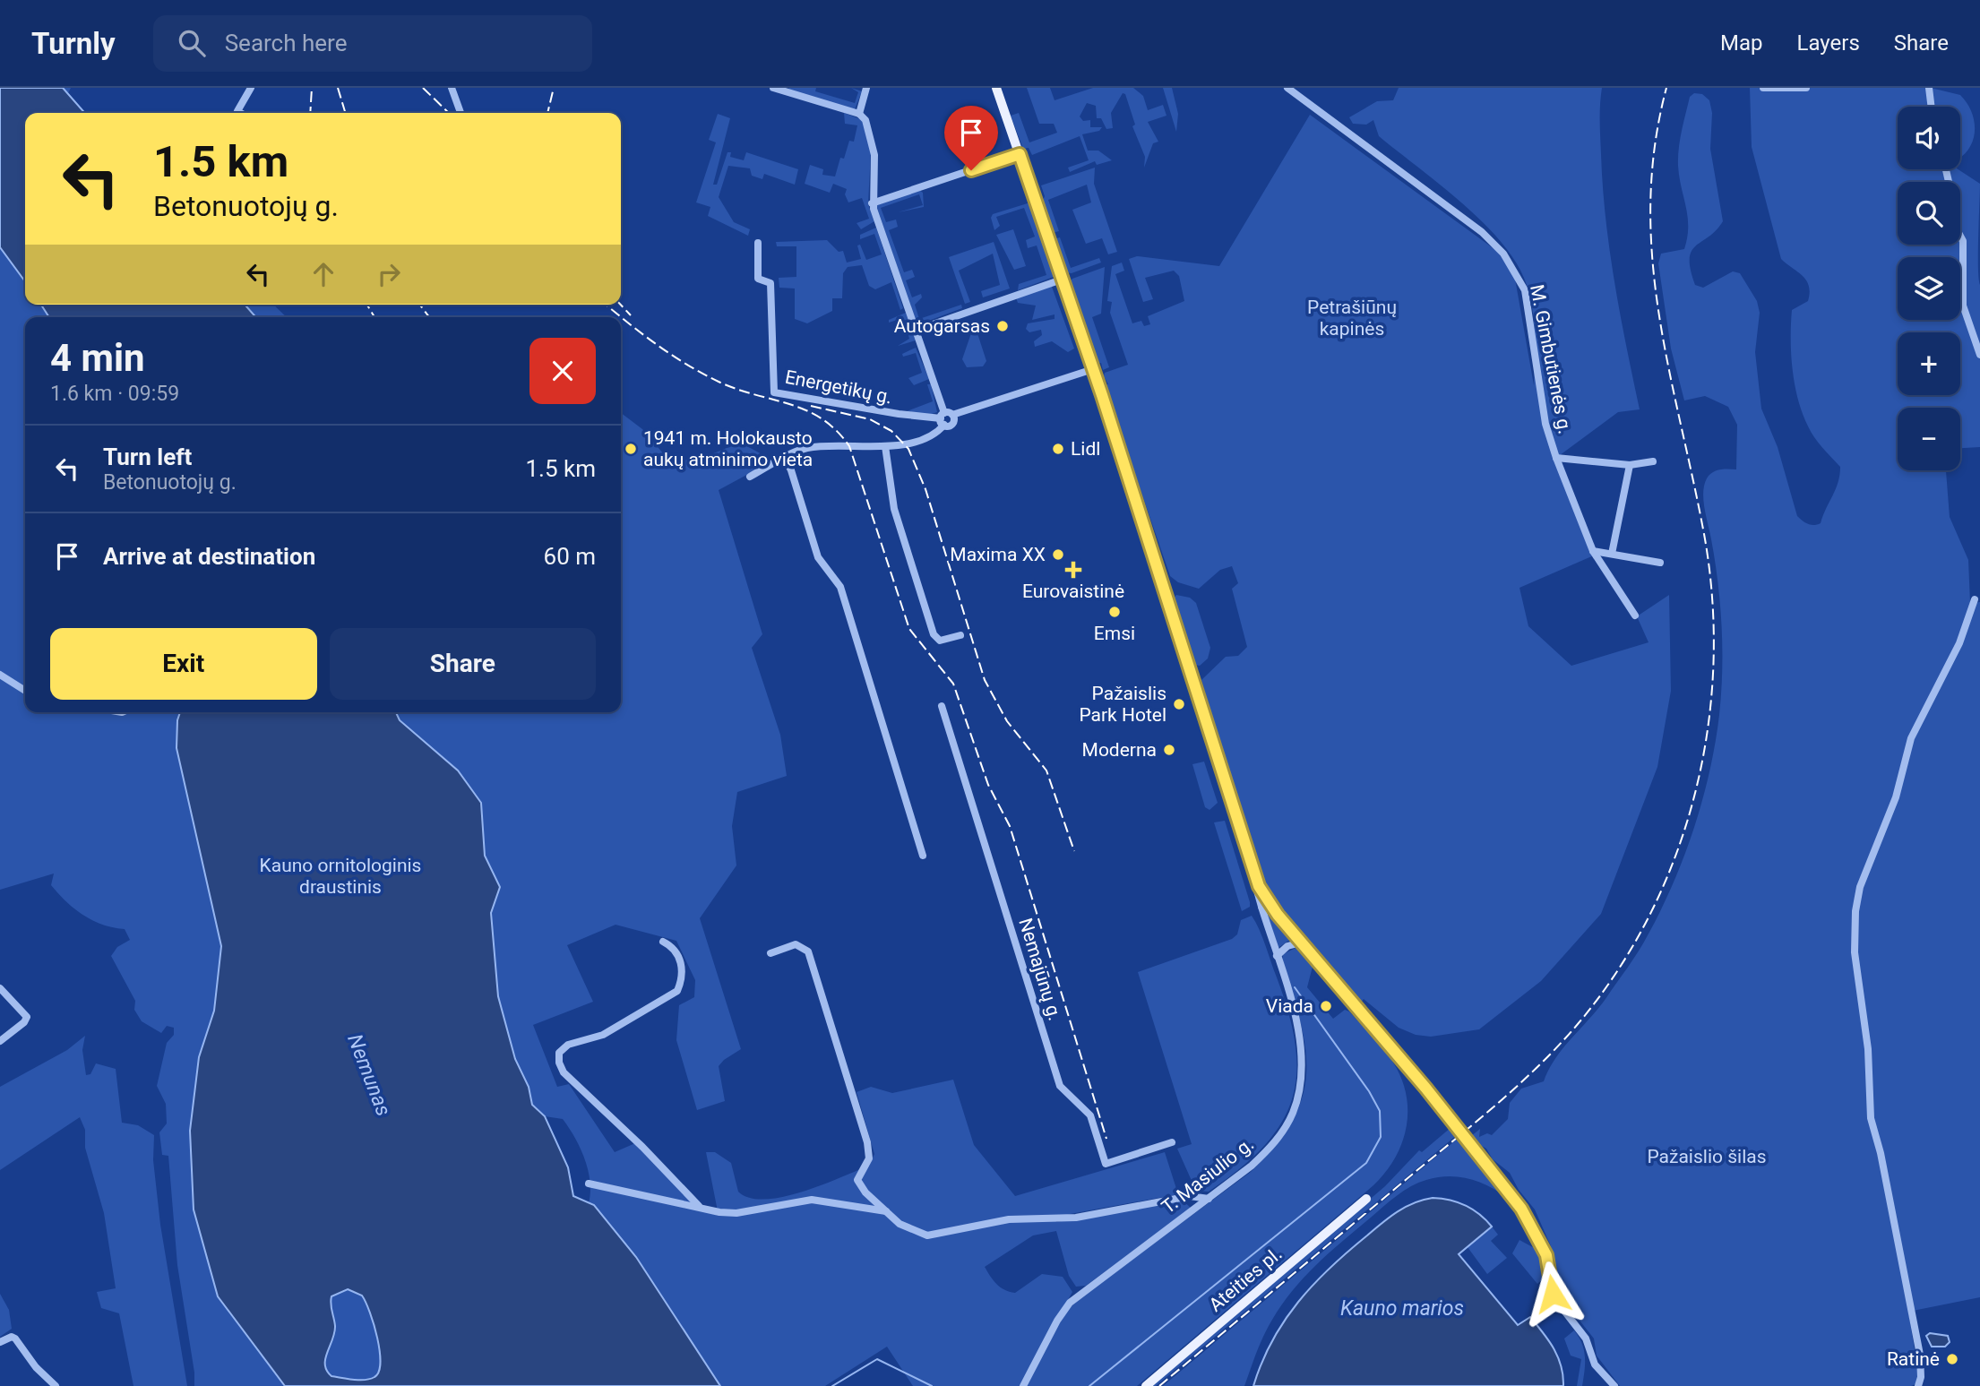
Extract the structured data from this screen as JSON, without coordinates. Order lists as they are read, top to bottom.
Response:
{
  "streets": {
    "main road": ["T. Masiulio g.", "Ateities pl."],
    "street": ["M. Gimbutienės g.", "Energetikų g.", "Nemajūnų g."]
  },
  "water": ["Nemunas", "Kauno marios"],
  "parks": ["Petrašiūnų kapinės", "Kauno ornitologinis draustinis", "Pažaislio šilas"],
  "places": {
    "other": [
      "Autogarsas",
      "1941 m. Holokausto aukų atminimo vieta",
      "Lidl",
      "Maxima XX",
      "Emsi",
      "Pažaislis Park Hotel",
      "Moderna",
      "Viada",
      "Ratinė"
    ],
    "health": ["Eurovaistinė"]
  },
  "page": {
    "header": "Turnly",
    "search": "Search here",
    "nav": ["Map", "Layers", "Share"],
    "map_buttons": ["+", "−"],
    "turn": ["1.5 km", "Betonuotojų g."],
    "heading": ["4 min", "1.6 km · 09:59"],
    "list": [
      {
        "name": "Turn left",
        "note": "Betonuotojų g.",
        "value": "1.5 km"
      },
      {
        "name": "Arrive at destination",
        "value": "60 m"
      }
    ],
    "buttons": ["Exit", "Share"]
  }
}
